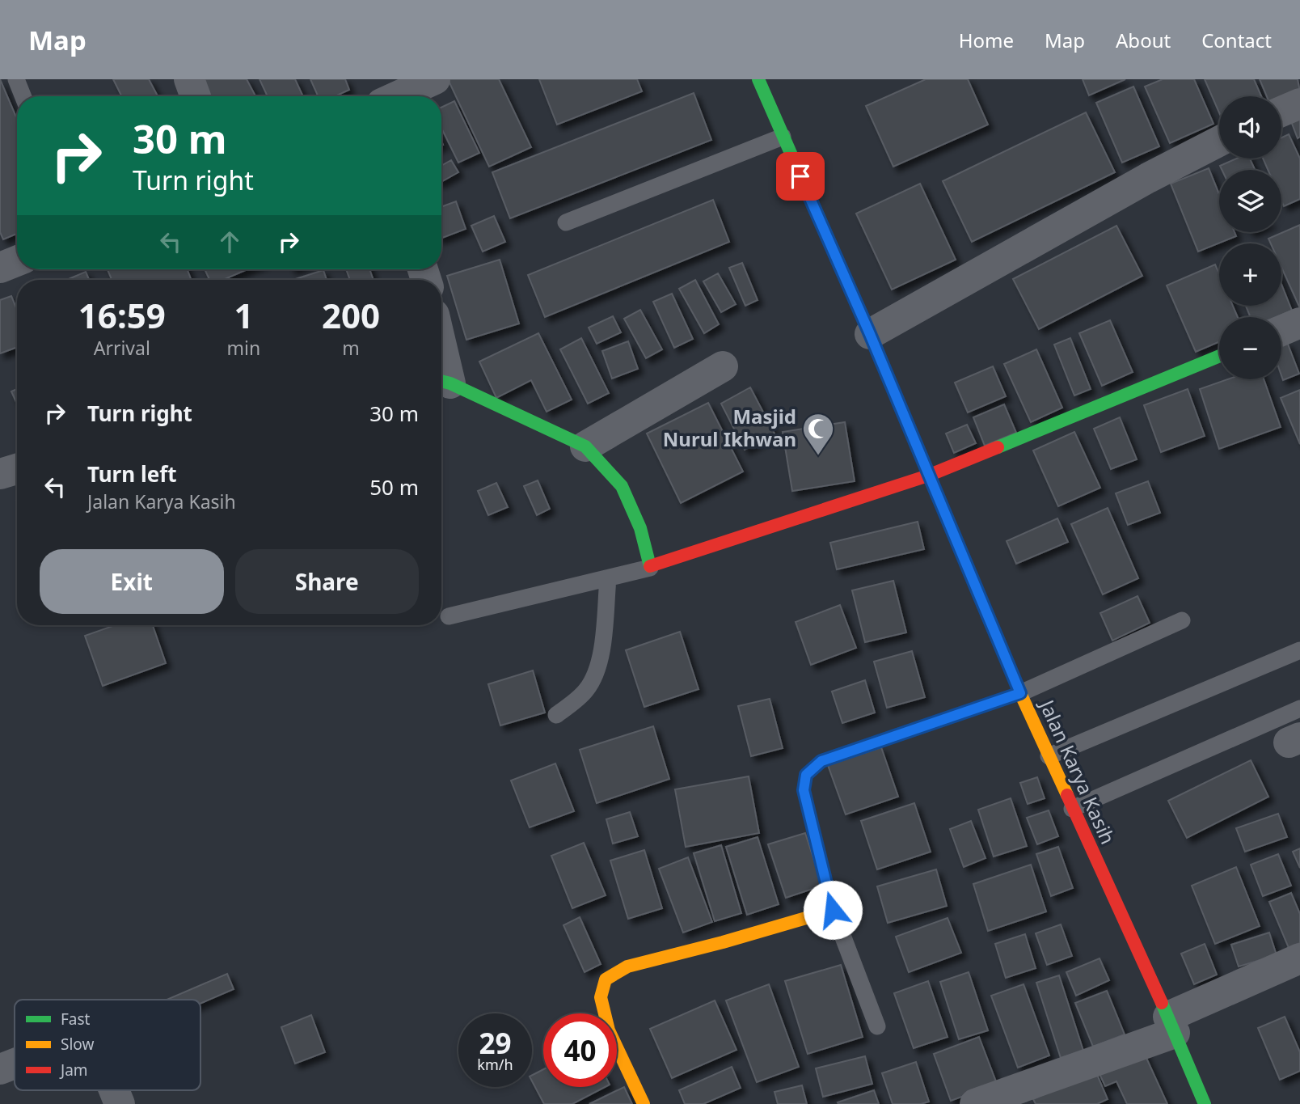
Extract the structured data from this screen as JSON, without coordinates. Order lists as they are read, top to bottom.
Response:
{
  "streets": {
    "street": ["Jalan Karya Kasih"]
  },
  "places": {
    "mosque": ["Masjid Nurul Ikhwan"]
  },
  "legend": ["Fast", "Slow", "Jam"],
  "page": {
    "header": "Map",
    "nav": [
      "Home",
      "Map",
      "About",
      "Contact"
    ],
    "map_buttons": ["+", "−"],
    "turn": ["30 m", "Turn right"],
    "eta": [
      "16:59",
      "Arrival",
      "1",
      "min",
      "200",
      "m"
    ],
    "list": [
      {
        "name": "Turn right",
        "value": "30 m"
      },
      {
        "name": "Turn left",
        "note": "Jalan Karya Kasih",
        "value": "50 m"
      }
    ],
    "buttons": ["Exit", "Share"],
    "speed": "29 km/h",
    "limit": "40"
  }
}
